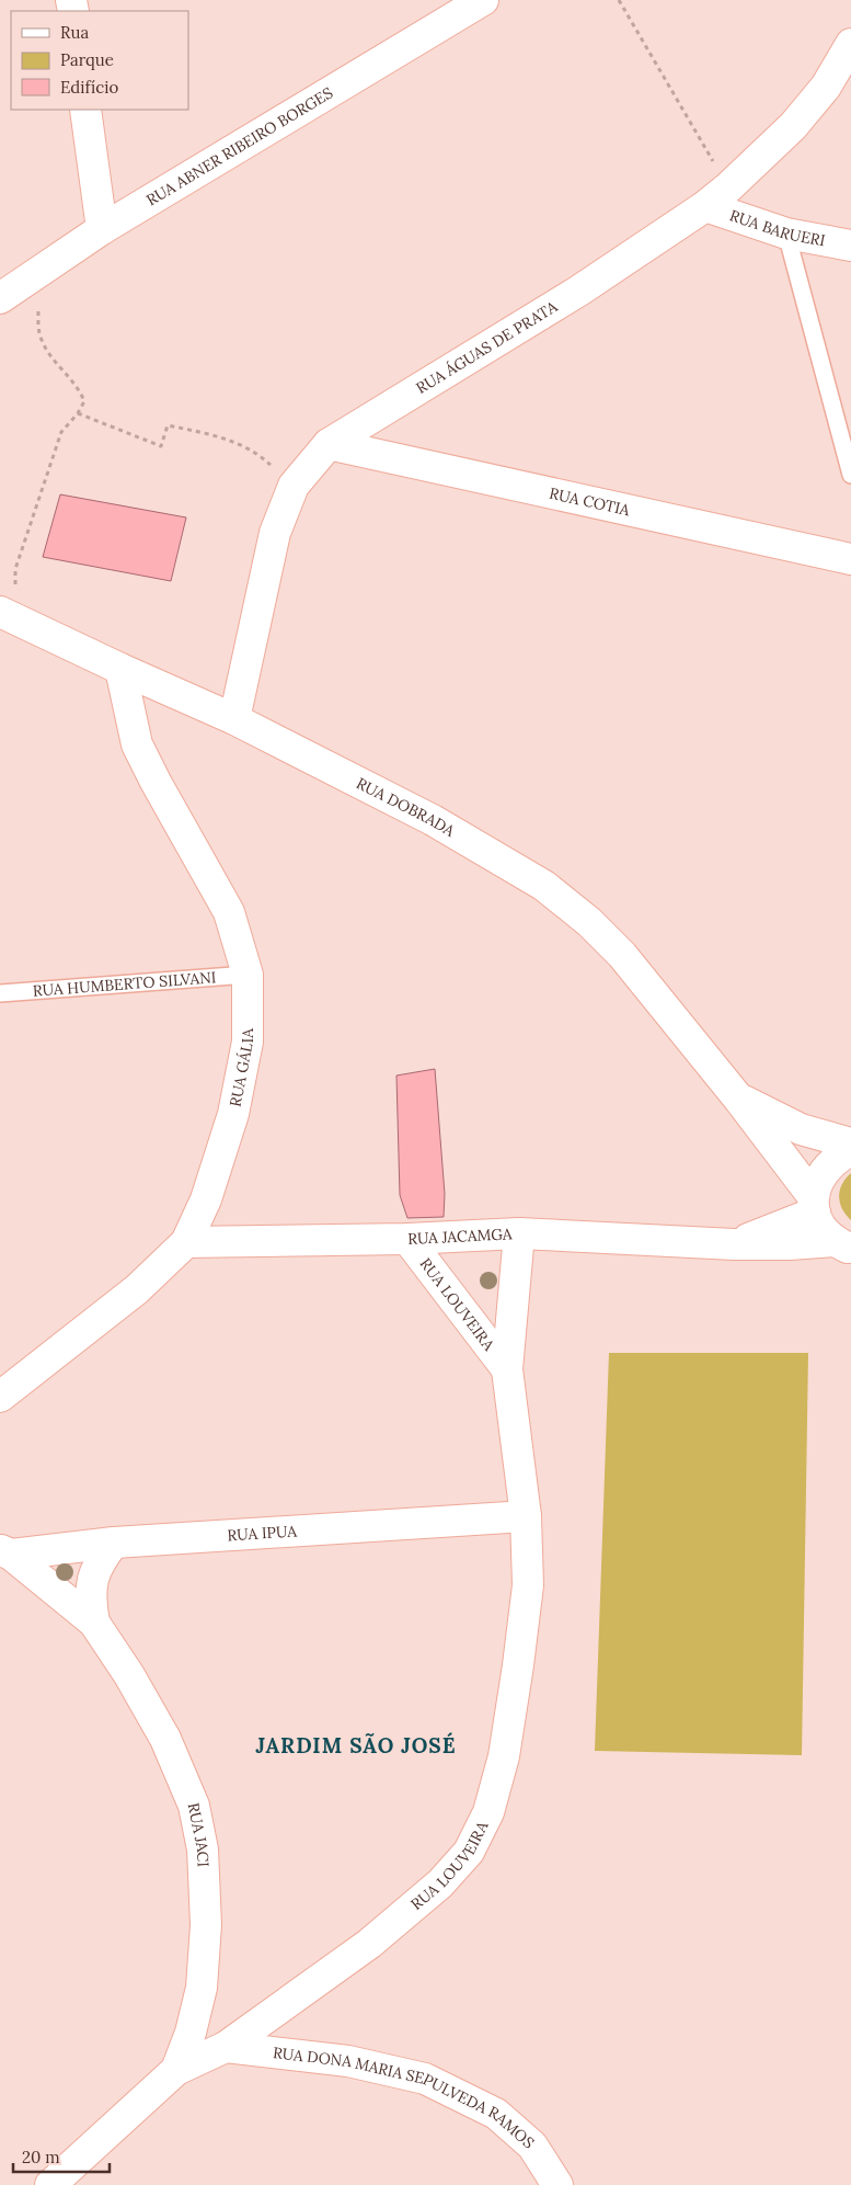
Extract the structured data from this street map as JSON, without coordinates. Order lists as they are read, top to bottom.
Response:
{
  "streets": {
    "street": [
      "RUA ABNER RIBEIRO BORGES",
      "RUA BARUERI",
      "RUA ÁGUAS DE PRATA",
      "RUA COTIA",
      "RUA DOBRADA",
      "RUA GÁLIA",
      "RUA JACAMGA",
      "RUA LOUVEIRA",
      "RUA IPUA",
      "RUA JACI",
      "RUA DONA MARIA SEPULVEDA RAMOS"
    ],
    "lane": ["RUA HUMBERTO SILVANI"]
  },
  "crossings": [
    ["RUA BARUERI", "RUA ÁGUAS DE PRATA"],
    ["RUA ÁGUAS DE PRATA", "RUA COTIA"],
    ["RUA ÁGUAS DE PRATA", "RUA DOBRADA"],
    ["RUA DOBRADA", "RUA GÁLIA"],
    ["RUA DOBRADA", "RUA JACAMGA"],
    ["RUA HUMBERTO SILVANI", "RUA GÁLIA"],
    ["RUA GÁLIA", "RUA JACAMGA"],
    ["RUA JACAMGA", "RUA LOUVEIRA"],
    ["RUA LOUVEIRA", "RUA IPUA"],
    ["RUA LOUVEIRA", "RUA JACI"],
    ["RUA LOUVEIRA", "RUA DONA MARIA SEPULVEDA RAMOS"],
    ["RUA IPUA", "RUA JACI"]
  ],
  "districts": ["JARDIM SÃO JOSÉ"],
  "legend": ["Rua", "Parque", "Edifício"],
  "scale_bar": "20 m"
}
